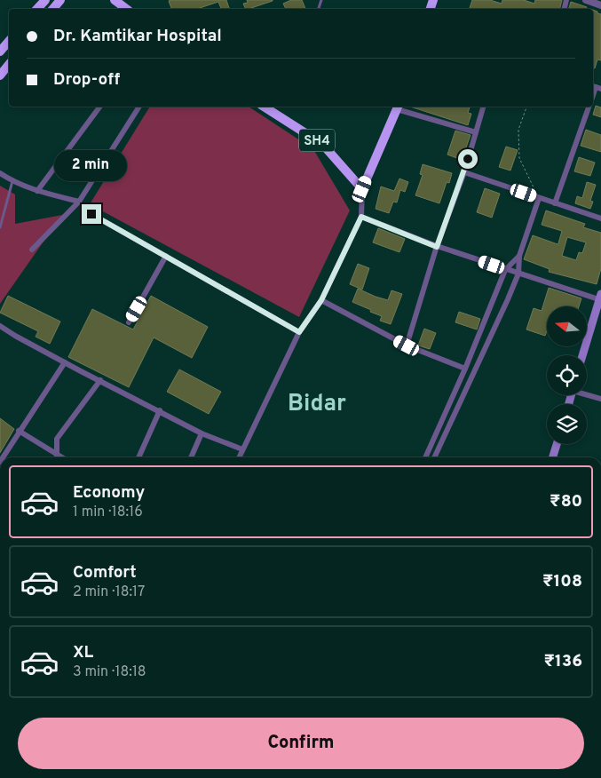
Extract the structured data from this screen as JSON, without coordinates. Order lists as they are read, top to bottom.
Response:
{
  "streets": {
    "highway": ["SH4"]
  },
  "districts": ["Bidar"],
  "north": "left",
  "page": {
    "banner": ["Dr. Kamtikar Hospital", "Drop-off"],
    "bubble": "2 min",
    "list": [
      {
        "name": "Economy",
        "note": "1 min · 18:16",
        "value": "₹80"
      },
      {
        "name": "Comfort",
        "note": "2 min · 18:17",
        "value": "₹108"
      },
      {
        "name": "XL",
        "note": "3 min · 18:18",
        "value": "₹136"
      }
    ],
    "buttons": "Confirm"
  }
}
